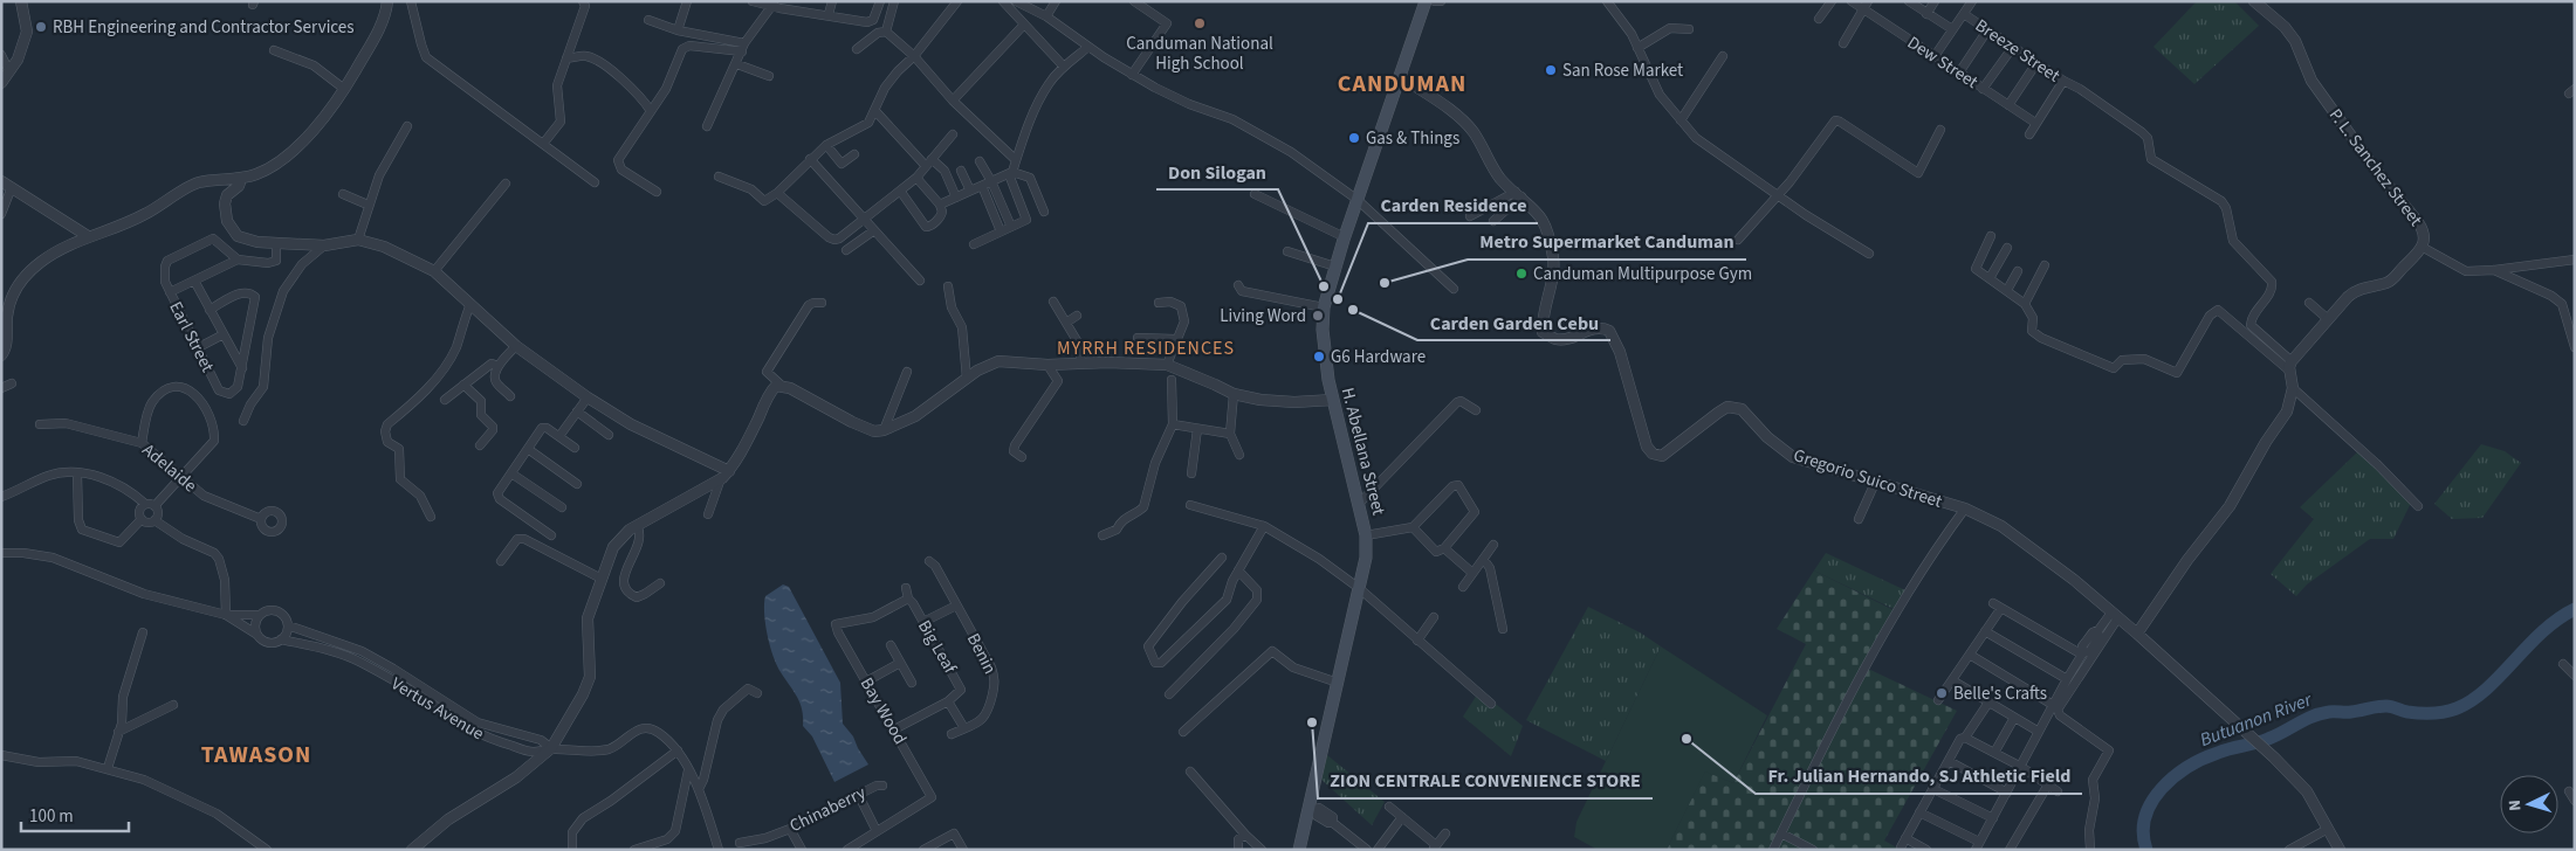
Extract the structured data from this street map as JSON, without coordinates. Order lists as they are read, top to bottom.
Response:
{
  "streets": {
    "main road": ["H. Abellana Street"],
    "street": [
      "Breeze Street",
      "Dew Street",
      "P. L. Sanchez Street",
      "Earl Street",
      "Adelaide",
      "Gregorio Suico Street",
      "Big Leaf",
      "Benin",
      "Vertus Avenue",
      "Bay Wood",
      "Chinaberry"
    ]
  },
  "crossings": [
    ["Breeze Street", "P. L. Sanchez Street"],
    ["H. Abellana Street", "Gregorio Suico Street"],
    ["Big Leaf", "Bay Wood"]
  ],
  "districts": ["CANDUMAN", "MYRRH RESIDENCES", "TAWASON"],
  "water": ["Butuanon River"],
  "places": [
    "Canduman National High School",
    "RBH Engineering and Contractor Services",
    "San Rose Market",
    "Gas & Things",
    "Canduman Multipurpose Gym",
    "Metro Supermarket Canduman",
    "Don Silogan",
    "Carden Residence",
    "Carden Garden Cebu",
    "Living Word",
    "G6 Hardware",
    "Belle's Crafts",
    "ZION CENTRALE CONVENIENCE STORE",
    "Fr. Julian Hernando, SJ Athletic Field"
  ],
  "scale_bar": "100 m",
  "north": "left"
}
